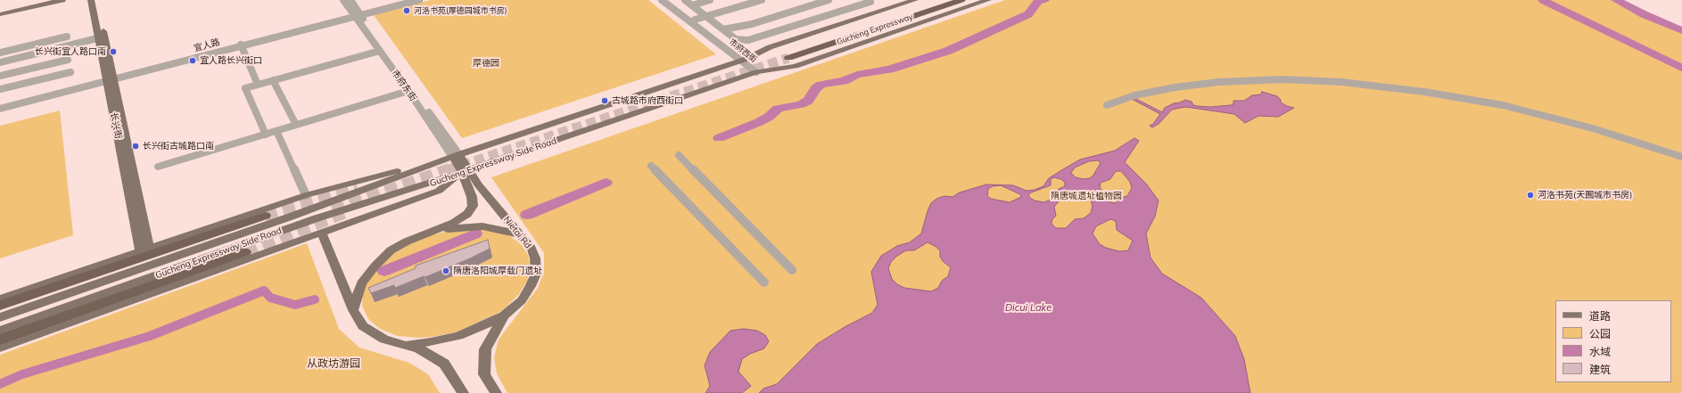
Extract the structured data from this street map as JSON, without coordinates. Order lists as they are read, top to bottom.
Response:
{
  "streets": {
    "highway": ["Gucheng Expressway"],
    "main road": [
      "市府东街",
      "长兴街",
      "Gucheng Expressway Side Road",
      "Nietai Rd"
    ],
    "street": ["宜人路", "市府西街"]
  },
  "crossings": [
    ["宜人路", "市府东街"],
    ["宜人路", "长兴街"],
    ["市府西街", "Gucheng Expressway Side Road"],
    ["市府东街", "Gucheng Expressway Side Road"],
    ["市府东街", "Nietai Rd"],
    ["Gucheng Expressway Side Road", "Nietai Rd"]
  ],
  "water": ["Dicui Lake"],
  "parks": ["厚德园", "隋唐城遗址植物园", "从政坊游园"],
  "places": [
    "河洛书苑(厚德园城市书房)",
    "长兴街宜人路口南",
    "宜人路长兴街口",
    "古城路市府西街口",
    "长兴街古城路口南",
    "河洛书苑(天囿城市书房)",
    "隋唐洛阳城厚载门遗址"
  ],
  "legend": [
    "道路",
    "公园",
    "水域",
    "建筑"
  ]
}
